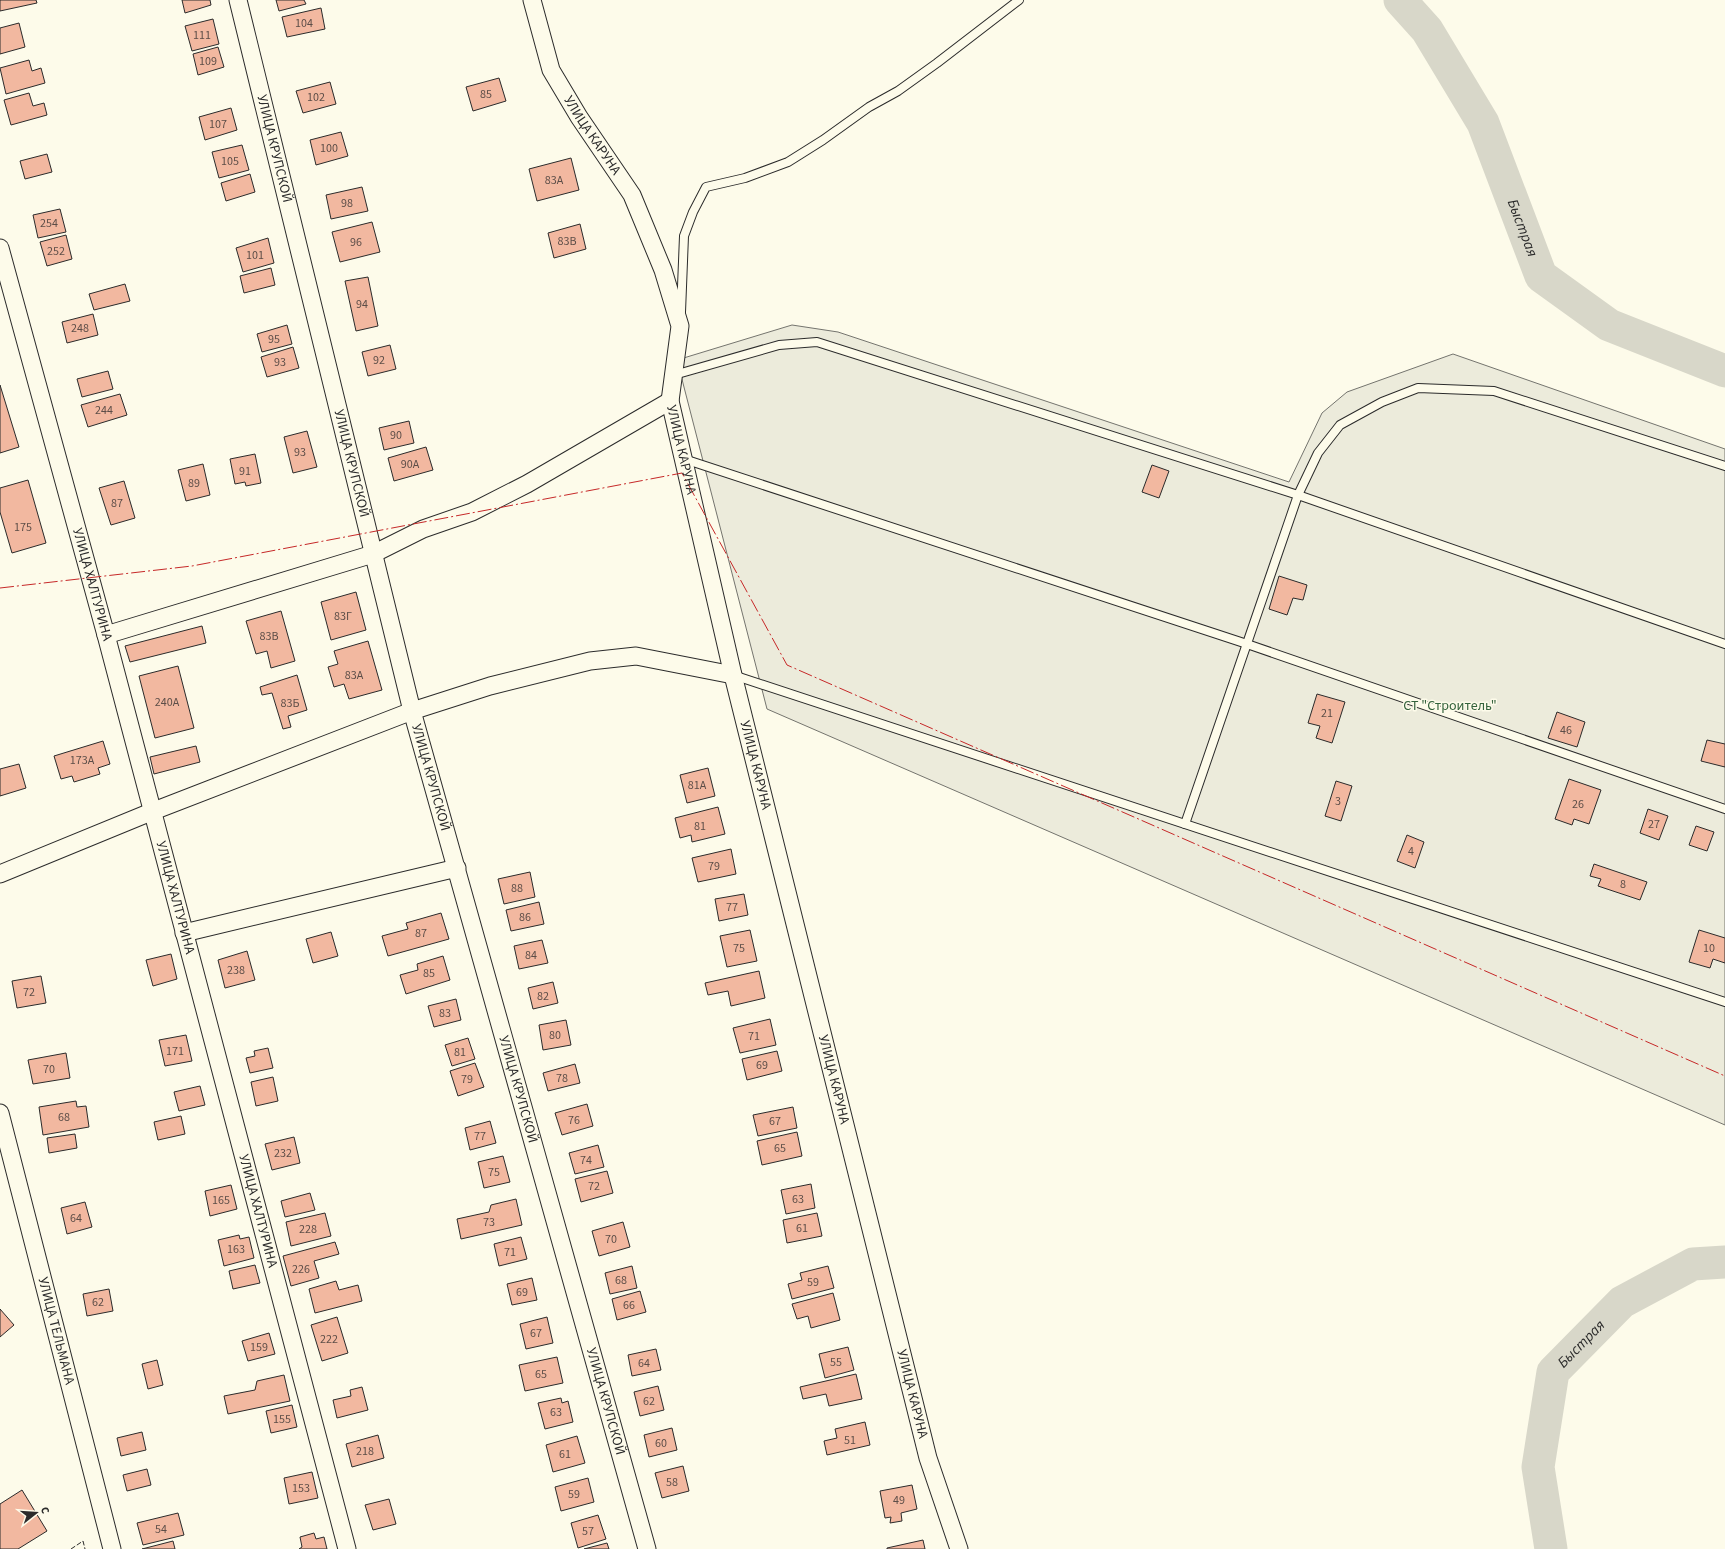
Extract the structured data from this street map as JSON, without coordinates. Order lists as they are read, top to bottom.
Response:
{
  "streets": {
    "street": [
      "УЛИЦА КАРУНА",
      "УЛИЦА КРУПСКОЙ",
      "УЛИЦА ХАЛТУРИНА",
      "УЛИЦА ТЕЛЬМАНА"
    ]
  },
  "water": ["Быстрая"],
  "parks": ["СТ \"Строитель\""],
  "house_numbers": [
    "104",
    "111",
    "109",
    "85",
    "102",
    "107",
    "100",
    "105",
    "83А",
    "98",
    "254",
    "83В",
    "96",
    "252",
    "101",
    "94",
    "248",
    "95",
    "92",
    "93",
    "244",
    "90",
    "93",
    "90А",
    "91",
    "89",
    "87",
    "175",
    "83Г",
    "83В",
    "83А",
    "240А",
    "83Б",
    "21",
    "46",
    "173А",
    "81А",
    "3",
    "26",
    "27",
    "81",
    "4",
    "79",
    "8",
    "88",
    "77",
    "86",
    "87",
    "75",
    "10",
    "84",
    "238",
    "85",
    "72",
    "82",
    "83",
    "80",
    "71",
    "171",
    "81",
    "69",
    "70",
    "78",
    "79",
    "68",
    "76",
    "67",
    "77",
    "65",
    "232",
    "74",
    "75",
    "72",
    "63",
    "165",
    "64",
    "73",
    "61",
    "228",
    "70",
    "163",
    "71",
    "226",
    "68",
    "59",
    "69",
    "62",
    "66",
    "67",
    "222",
    "159",
    "55",
    "64",
    "65",
    "62",
    "63",
    "155",
    "51",
    "60",
    "218",
    "61",
    "58",
    "153",
    "59",
    "49",
    "54",
    "57"
  ],
  "north": "right"
}
